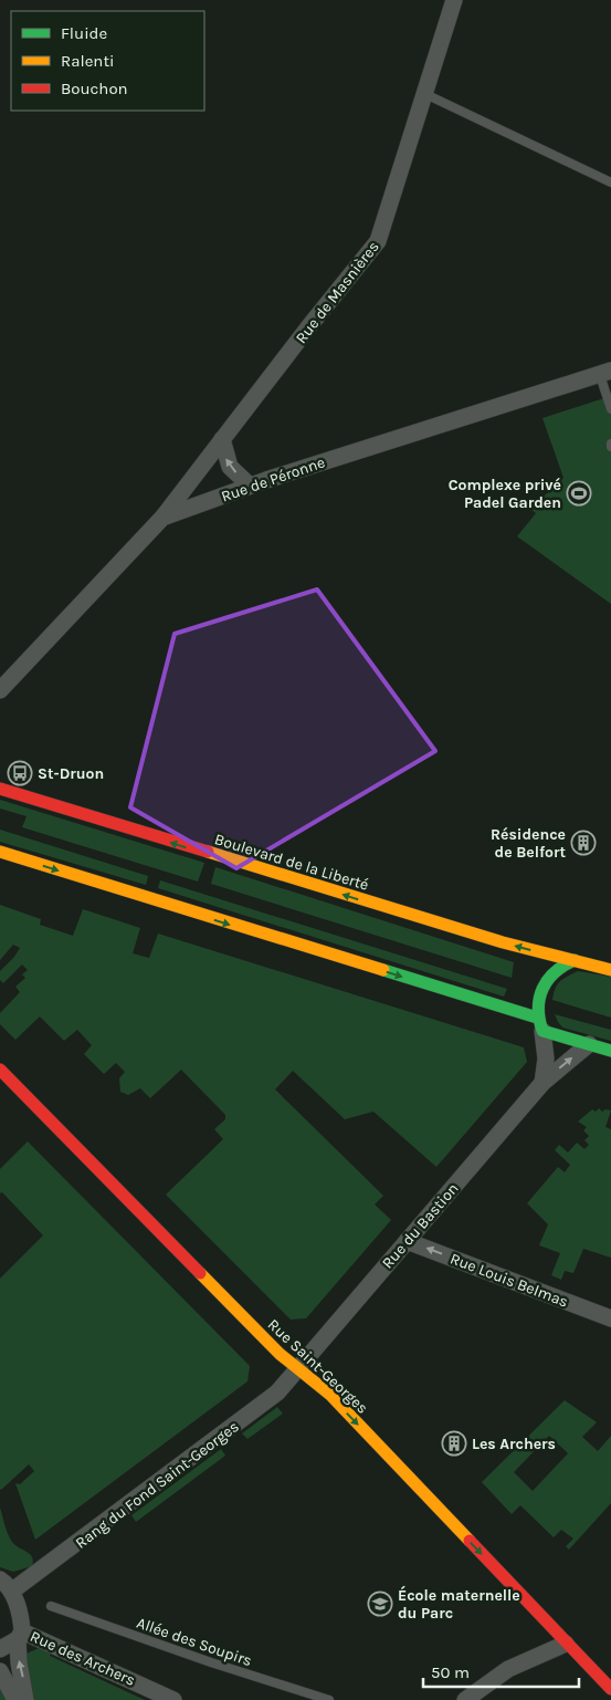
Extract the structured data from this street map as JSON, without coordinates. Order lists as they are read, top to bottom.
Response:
{
  "streets": {
    "main road": ["Boulevard de la Liberté", "Rue Saint-Georges"],
    "street": [
      "Rue de Masnières",
      "Rue de Péronne",
      "Rue du Bastion",
      "Rue Louis Belmas",
      "Rang du Fond Saint-Georges",
      "Rue des Archers"
    ],
    "lane": ["Allée des Soupirs"]
  },
  "crossings": [
    ["Rue de Masnières", "Rue de Péronne"],
    ["Rue du Bastion", "Rue Louis Belmas"],
    ["Rue du Bastion", "Rue Saint-Georges"],
    ["Rue du Bastion", "Rang du Fond Saint-Georges"],
    ["Rue Saint-Georges", "Rang du Fond Saint-Georges"]
  ],
  "one_way": ["Rue Louis Belmas", "Rue Saint-Georges"],
  "places": {
    "sports": ["Complexe privé Padel Garden"],
    "bus stop": ["St-Druon"],
    "building": ["Résidence de Belfort", "Les Archers"],
    "school or university": ["École maternelle du Parc"]
  },
  "legend": ["Fluide", "Ralenti", "Bouchon"],
  "scale_bar": "50 m"
}
